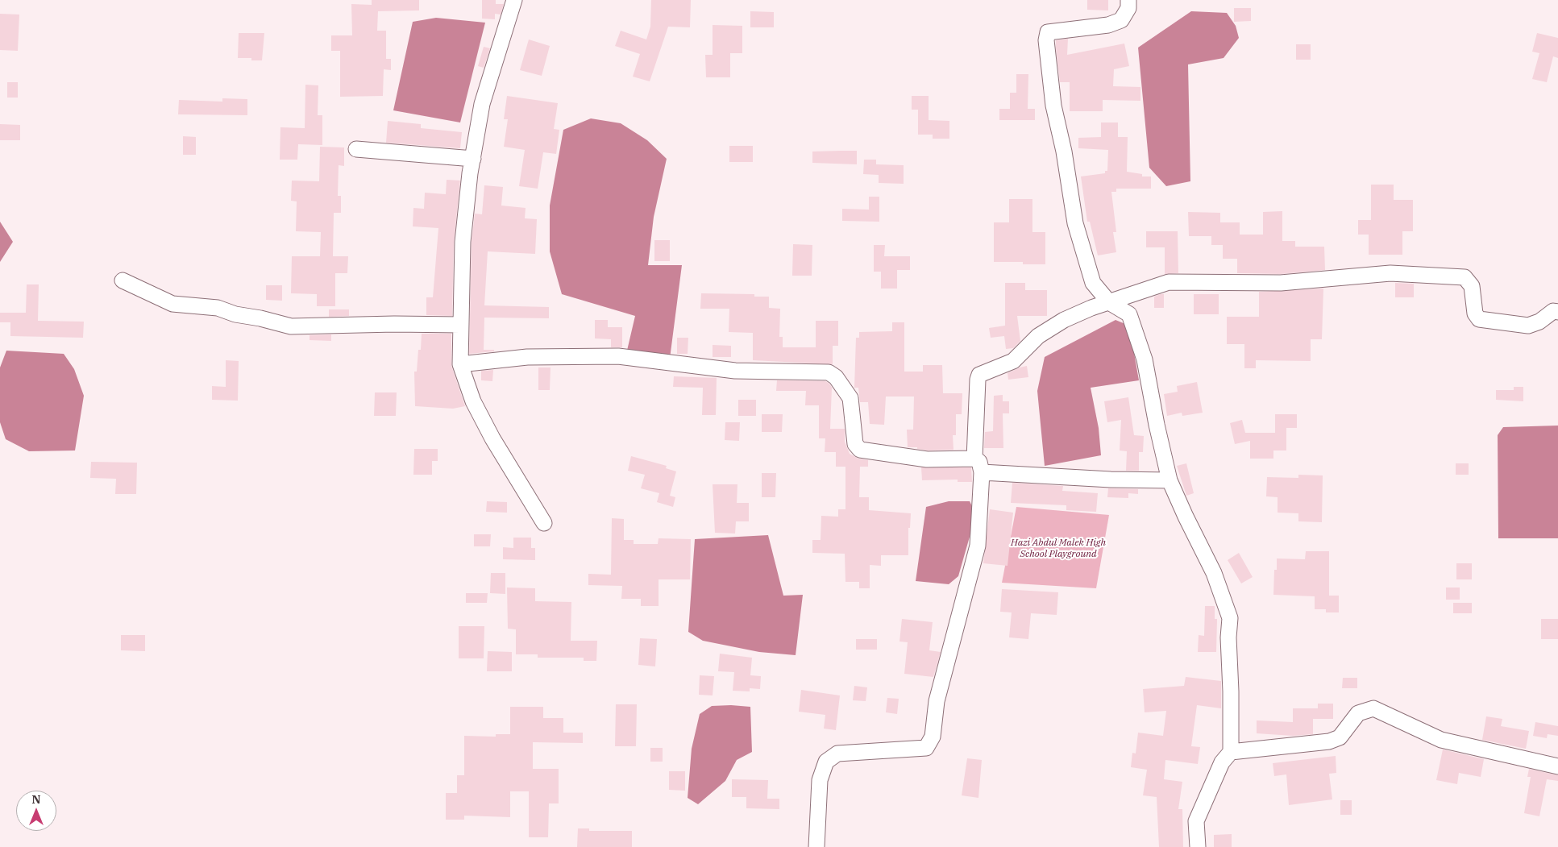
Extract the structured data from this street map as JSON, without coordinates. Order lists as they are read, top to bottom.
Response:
{
  "parks": ["Hazi Abdul Malek High School Playground"],
  "north": "top"
}
